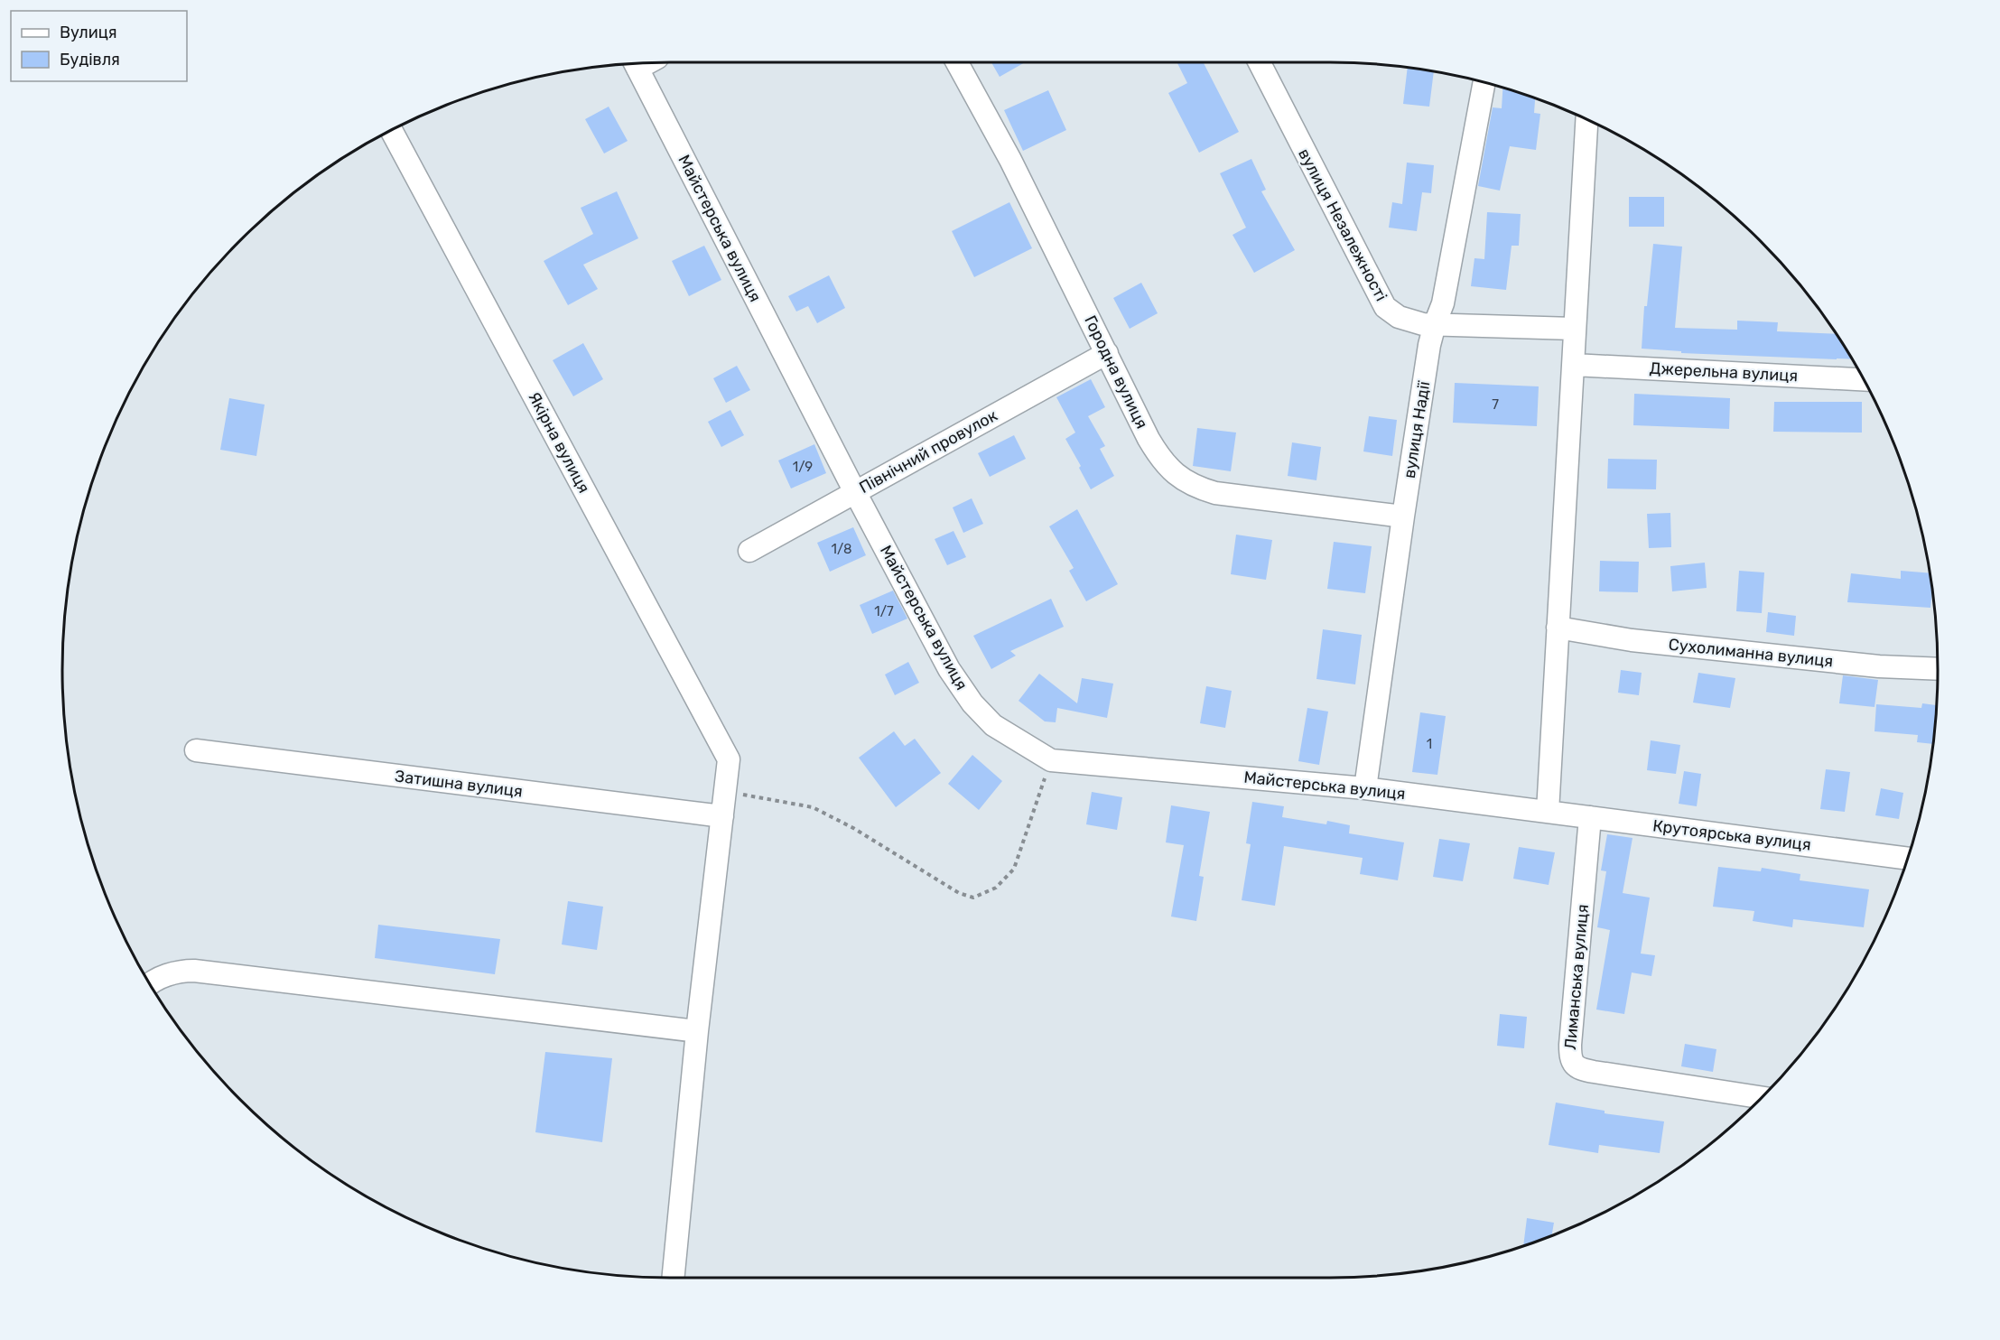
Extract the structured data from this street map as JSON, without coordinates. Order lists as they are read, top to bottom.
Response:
{
  "streets": {
    "street": [
      "вулиця Незалежності",
      "Майстерська вулиця",
      "Городна вулиця",
      "Джерельна вулиця",
      "вулиця Надії",
      "Якірна вулиця",
      "Північний провулок",
      "Сухолиманна вулиця",
      "Затишна вулиця",
      "Крутоярська вулиця",
      "Лиманська вулиця"
    ]
  },
  "crossings": [
    ["вулиця Незалежності", "вулиця Надії"],
    ["Майстерська вулиця", "вулиця Надії"],
    ["Майстерська вулиця", "Північний провулок"],
    ["Майстерська вулиця", "Крутоярська вулиця"],
    ["Городна вулиця", "вулиця Надії"],
    ["Городна вулиця", "Північний провулок"],
    ["Крутоярська вулиця", "Лиманська вулиця"]
  ],
  "house_numbers": [
    "7",
    "1/9",
    "1/8",
    "1/7",
    "1"
  ],
  "legend": ["Вулиця", "Будівля"]
}
